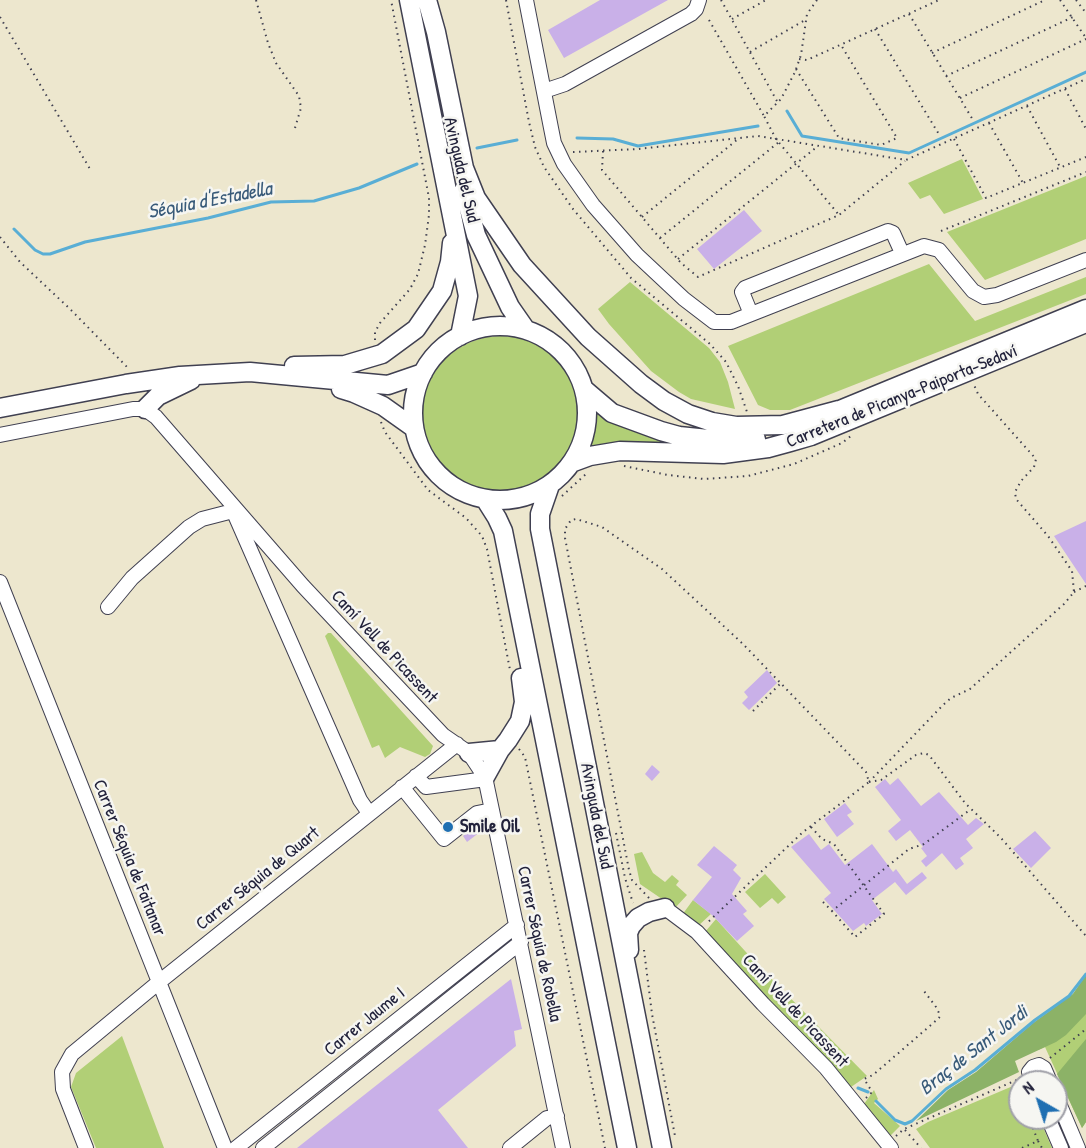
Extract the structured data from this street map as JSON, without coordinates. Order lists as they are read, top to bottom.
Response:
{
  "streets": {
    "main road": ["Avinguda del Sud", "Carretera de Picanya-Paiporta-Sedaví"],
    "street": [
      "Camí Vell de Picassent",
      "Carrer Séquia de Faitanar",
      "Carrer Séquia de Quart",
      "Carrer Séquia de Robella",
      "Carrer Jaume I"
    ]
  },
  "crossings": [
    ["Avinguda del Sud", "Carretera de Picanya-Paiporta-Sedaví"],
    ["Camí Vell de Picassent", "Carrer Séquia de Quart"],
    ["Camí Vell de Picassent", "Carrer Séquia de Robella"],
    ["Carrer Séquia de Faitanar", "Carrer Séquia de Quart"],
    ["Carrer Séquia de Quart", "Carrer Séquia de Robella"],
    ["Carrer Séquia de Robella", "Carrer Jaume I"]
  ],
  "water": ["Séquia d'Estadella", "Braç de Sant Jordi"],
  "places": ["Smile Oil"],
  "north": "top left"
}
